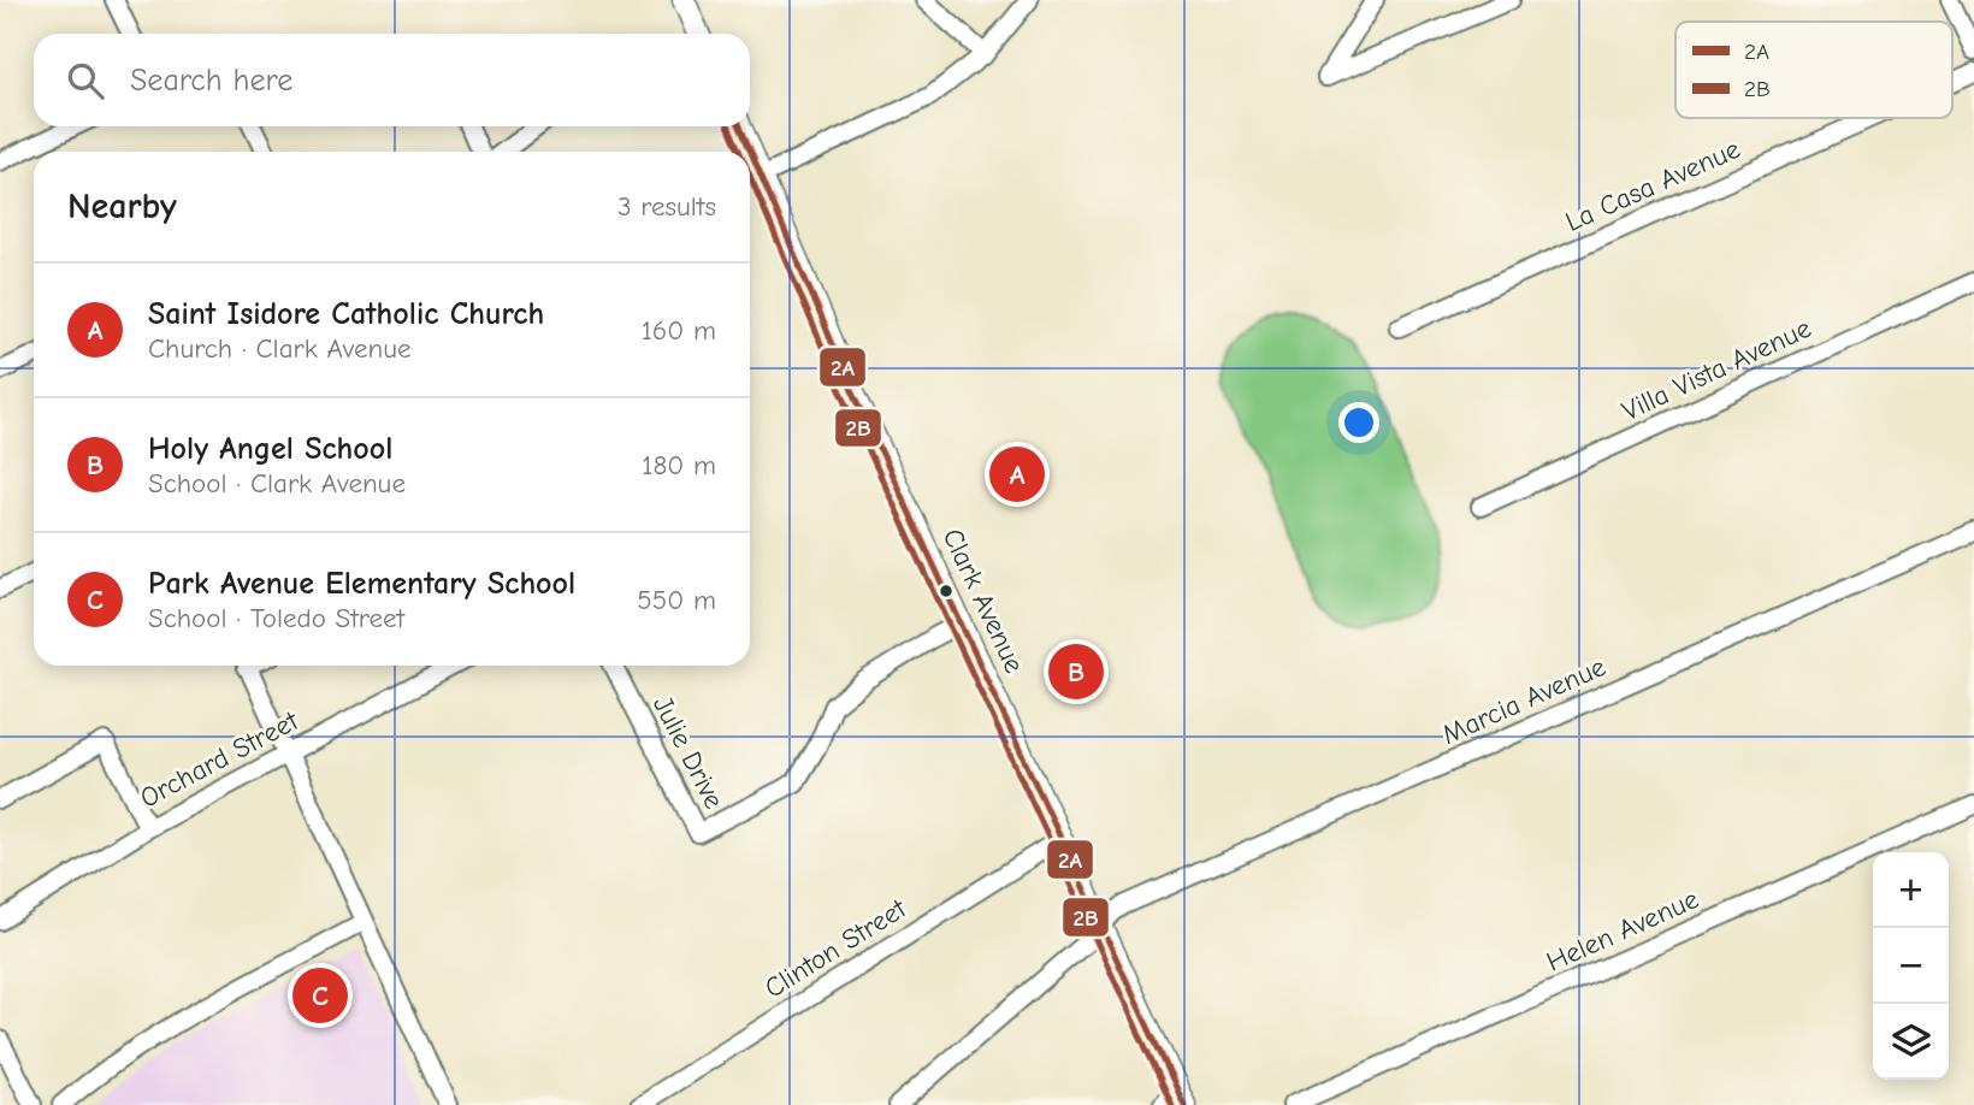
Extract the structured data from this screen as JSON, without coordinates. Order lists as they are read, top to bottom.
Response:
{
  "streets": {
    "street": [
      "La Casa Avenue",
      "Villa Vista Avenue",
      "Clark Avenue",
      "Marcia Avenue",
      "Julie Drive",
      "Orchard Street",
      "Helen Avenue",
      "Clinton Street"
    ]
  },
  "crossings": [
    ["Clark Avenue", "Marcia Avenue"],
    ["Clark Avenue", "Julie Drive"],
    ["Clark Avenue", "Clinton Street"]
  ],
  "lines": ["transit line 2A", "transit line 2B"],
  "legend": ["2A", "2B"],
  "page": {
    "search": "Search here",
    "heading": ["Nearby", "3 results"],
    "list": [
      {
        "mark": "A",
        "name": "Saint Isidore Catholic Church",
        "note": "Church · Clark Avenue",
        "value": "160 m"
      },
      {
        "mark": "B",
        "name": "Holy Angel School",
        "note": "School · Clark Avenue",
        "value": "180 m"
      },
      {
        "mark": "C",
        "name": "Park Avenue Elementary School",
        "note": "School · Toledo Street",
        "value": "550 m"
      }
    ],
    "pins": ["A", "B", "C"],
    "map_buttons": ["+", "−"]
  }
}
